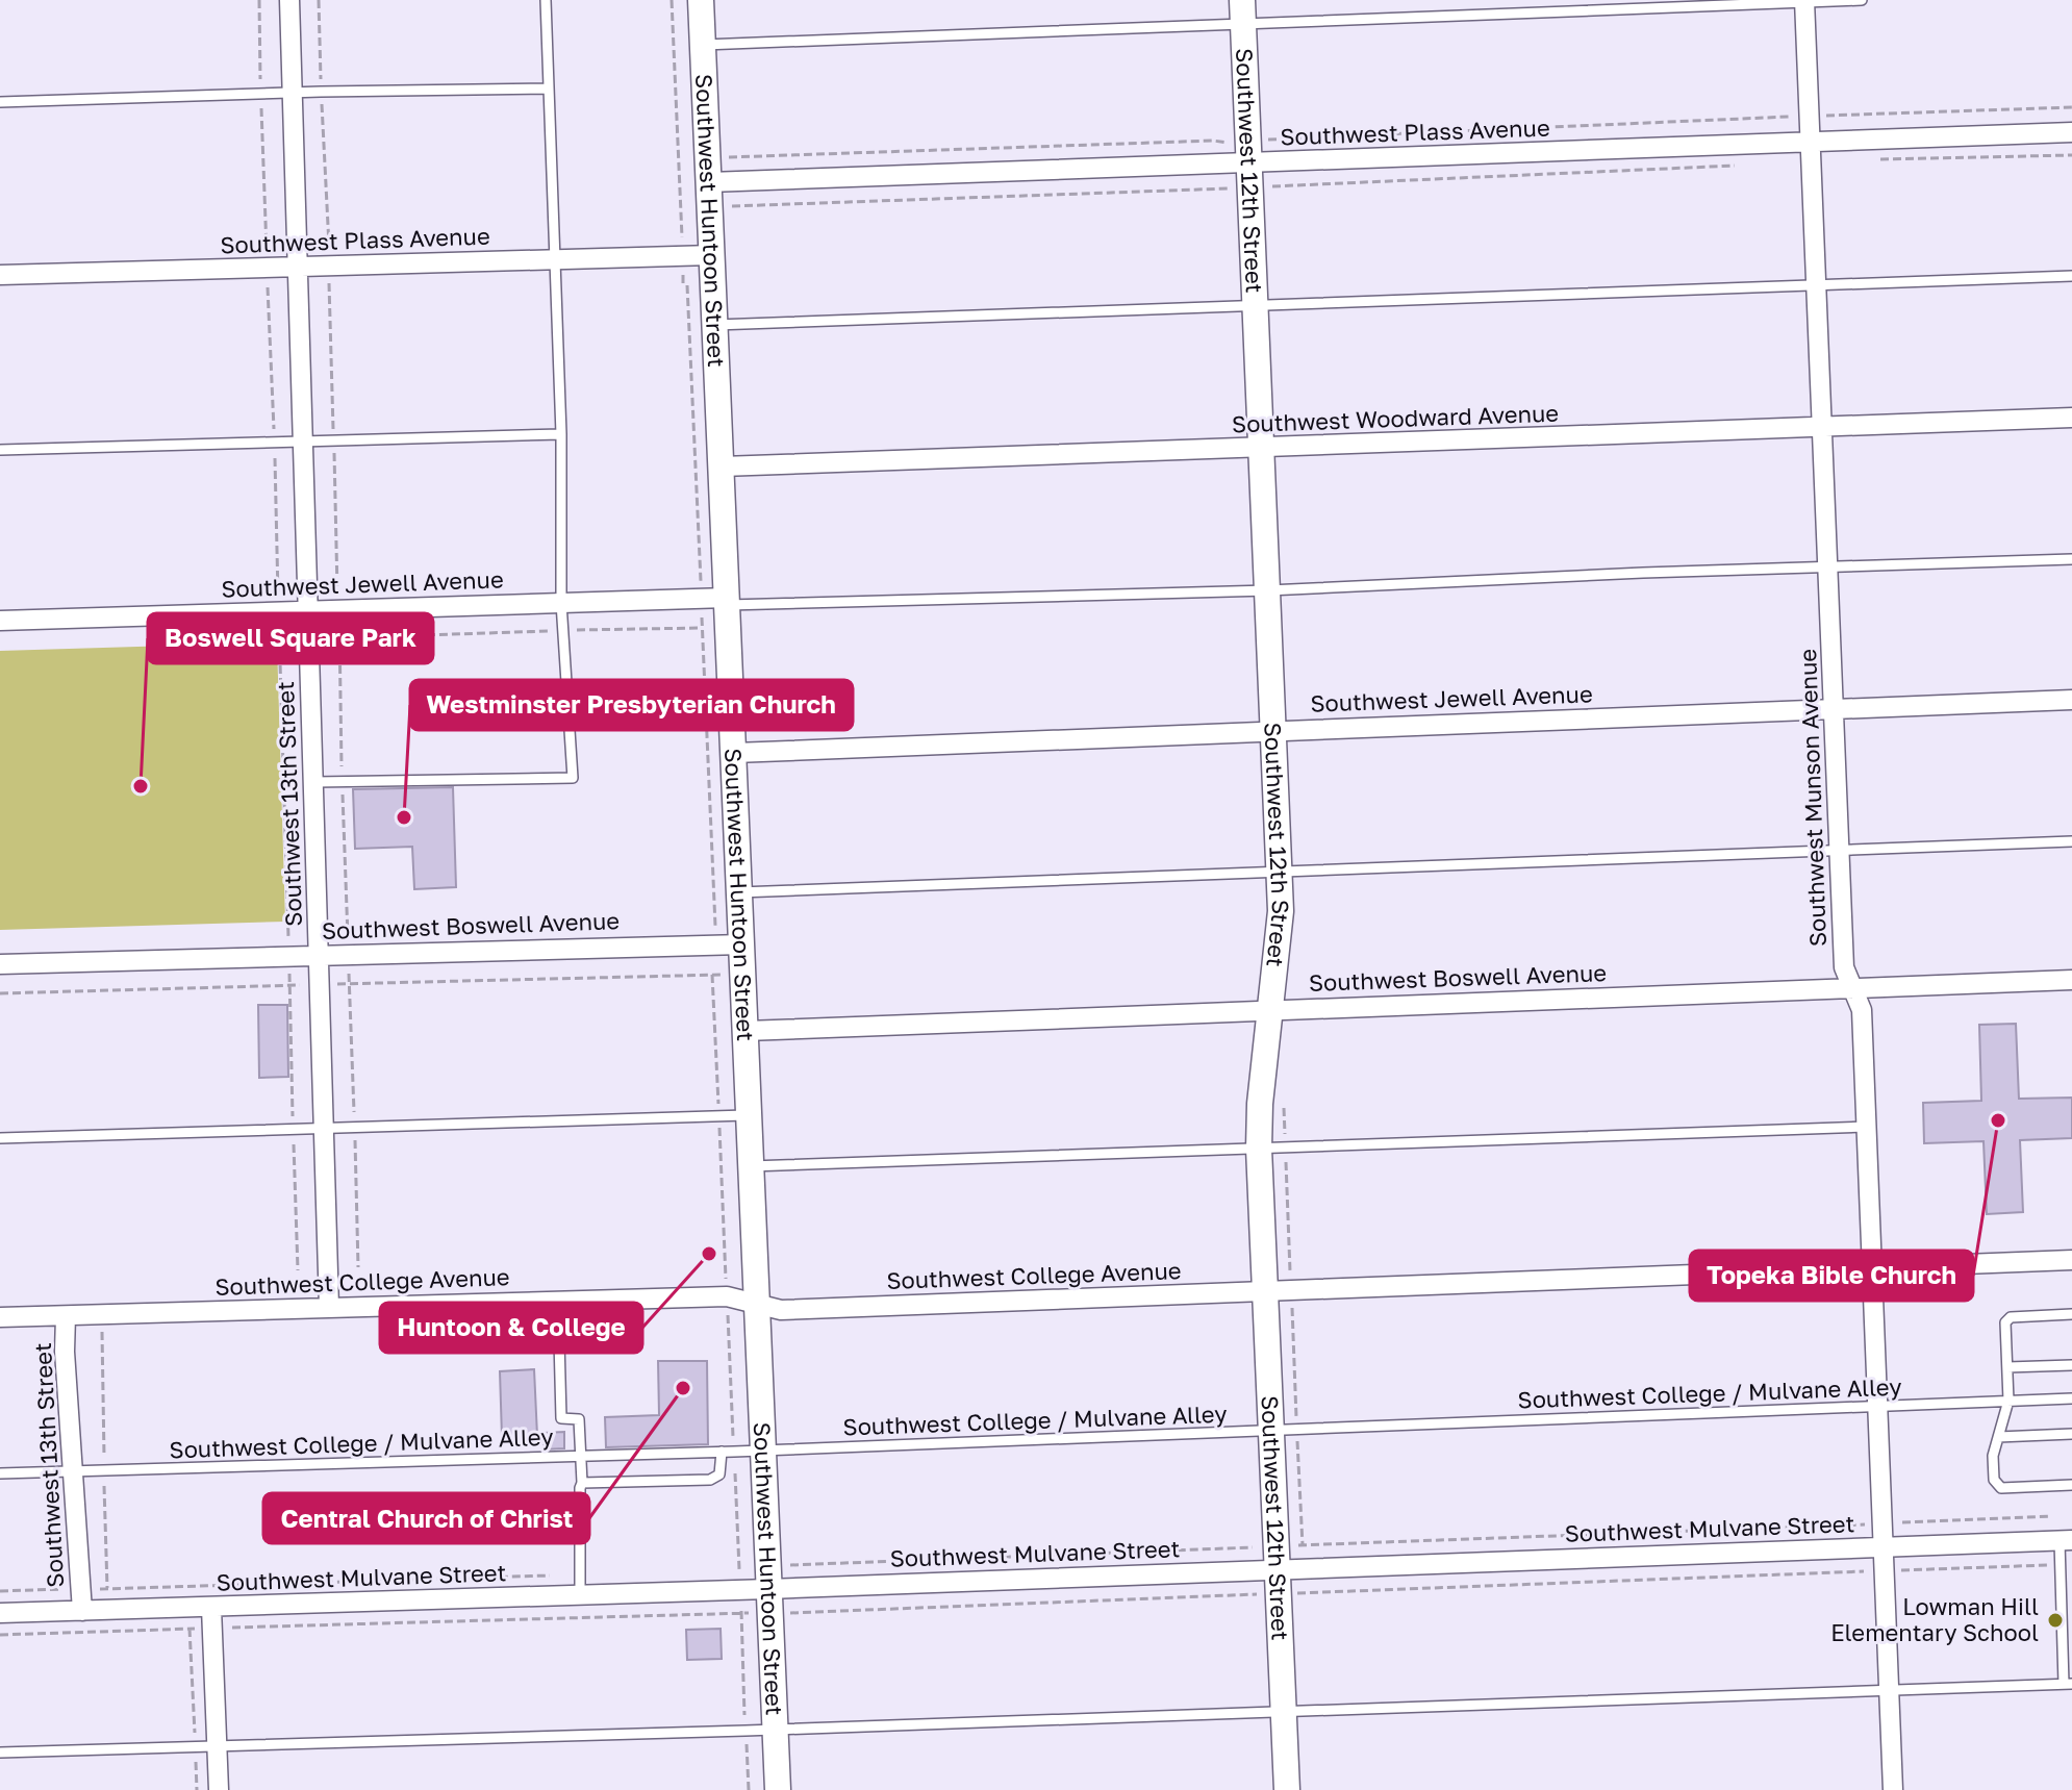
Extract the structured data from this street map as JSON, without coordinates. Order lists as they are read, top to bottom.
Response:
{
  "streets": {
    "main road": ["Southwest 12th Street", "Southwest Huntoon Street"],
    "street": [
      "Southwest Plass Avenue",
      "Southwest Woodward Avenue",
      "Southwest Jewell Avenue",
      "Southwest Munson Avenue",
      "Southwest 13th Street",
      "Southwest Boswell Avenue",
      "Southwest College Avenue",
      "Southwest Mulvane Street"
    ],
    "lane": ["Southwest College / Mulvane Alley"]
  },
  "crossings": [
    ["Southwest Plass Avenue", "Southwest 12th Street"],
    ["Southwest Plass Avenue", "Southwest Huntoon Street"],
    ["Southwest Plass Avenue", "Southwest Munson Avenue"],
    ["Southwest Plass Avenue", "Southwest 13th Street"],
    ["Southwest 12th Street", "Southwest Woodward Avenue"],
    ["Southwest 12th Street", "Southwest Jewell Avenue"],
    ["Southwest 12th Street", "Southwest Boswell Avenue"],
    ["Southwest 12th Street", "Southwest College Avenue"],
    ["Southwest 12th Street", "Southwest College / Mulvane Alley"],
    ["Southwest 12th Street", "Southwest Mulvane Street"],
    ["Southwest Huntoon Street", "Southwest Woodward Avenue"],
    ["Southwest Huntoon Street", "Southwest Jewell Avenue"],
    ["Southwest Huntoon Street", "Southwest Boswell Avenue"],
    ["Southwest Huntoon Street", "Southwest College Avenue"],
    ["Southwest Huntoon Street", "Southwest College / Mulvane Alley"],
    ["Southwest Huntoon Street", "Southwest Mulvane Street"],
    ["Southwest Woodward Avenue", "Southwest Munson Avenue"],
    ["Southwest Jewell Avenue", "Southwest Munson Avenue"],
    ["Southwest Jewell Avenue", "Southwest 13th Street"],
    ["Southwest Munson Avenue", "Southwest Boswell Avenue"],
    ["Southwest Munson Avenue", "Southwest College Avenue"],
    ["Southwest Munson Avenue", "Southwest College / Mulvane Alley"],
    ["Southwest Munson Avenue", "Southwest Mulvane Street"],
    ["Southwest 13th Street", "Southwest Boswell Avenue"],
    ["Southwest 13th Street", "Southwest College Avenue"],
    ["Southwest 13th Street", "Southwest College / Mulvane Alley"],
    ["Southwest 13th Street", "Southwest Mulvane Street"]
  ],
  "places": [
    "Boswell Square Park",
    "Westminster Presbyterian Church",
    "Topeka Bible Church",
    "Huntoon & College",
    "Central Church of Christ",
    "Lowman Hill Elementary School"
  ]
}
